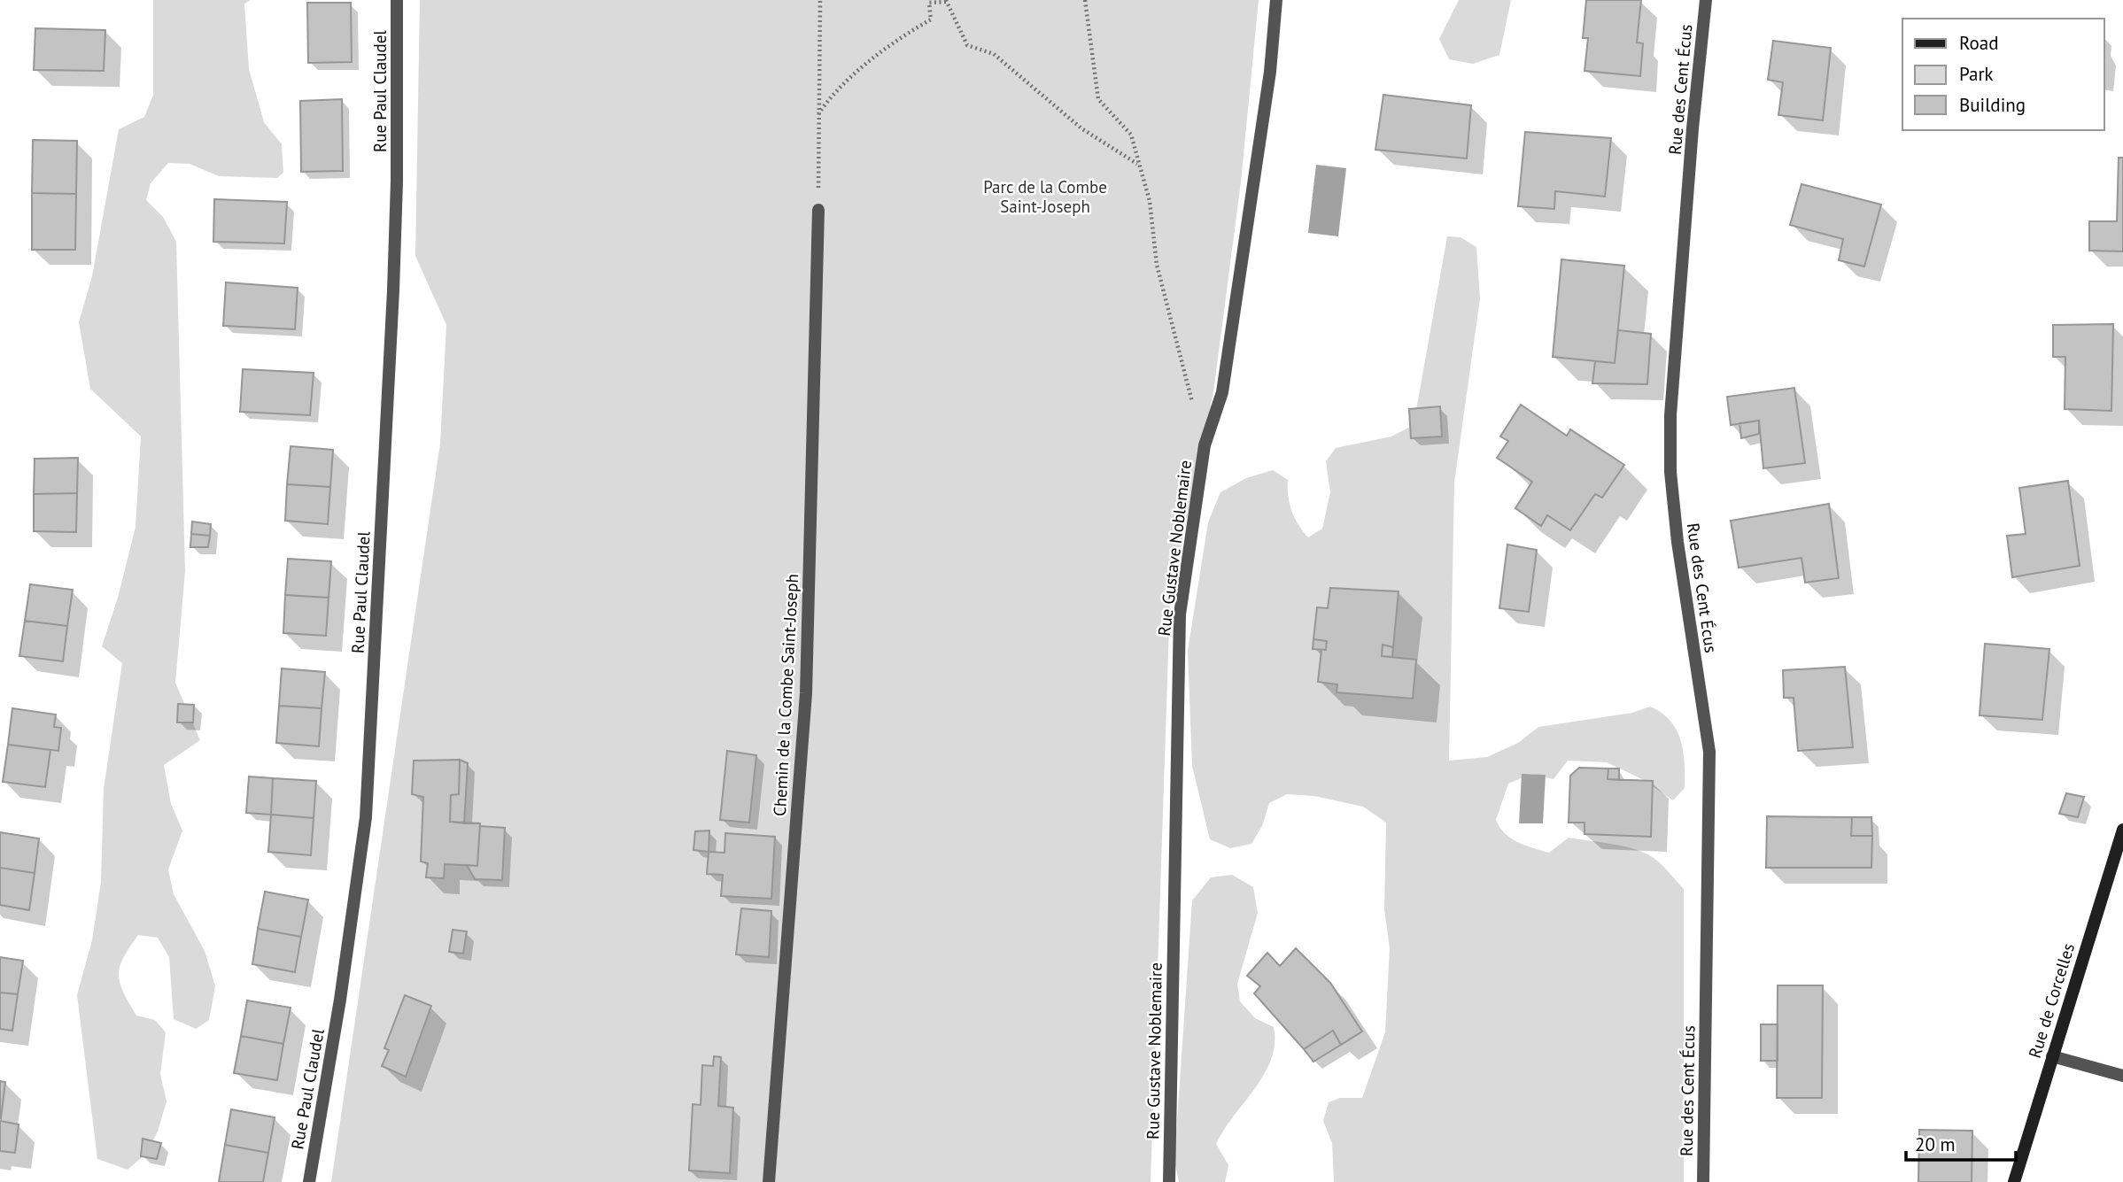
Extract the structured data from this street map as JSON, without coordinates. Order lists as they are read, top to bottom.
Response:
{
  "streets": {
    "main road": ["Rue de Corcelles"],
    "street": [
      "Rue des Cent Écus",
      "Rue Paul Claudel",
      "Rue Gustave Noblemaire",
      "Chemin de la Combe Saint-Joseph"
    ]
  },
  "parks": ["Parc de la Combe Saint-Joseph"],
  "legend": ["Road", "Park", "Building"],
  "scale_bar": "20 m"
}
